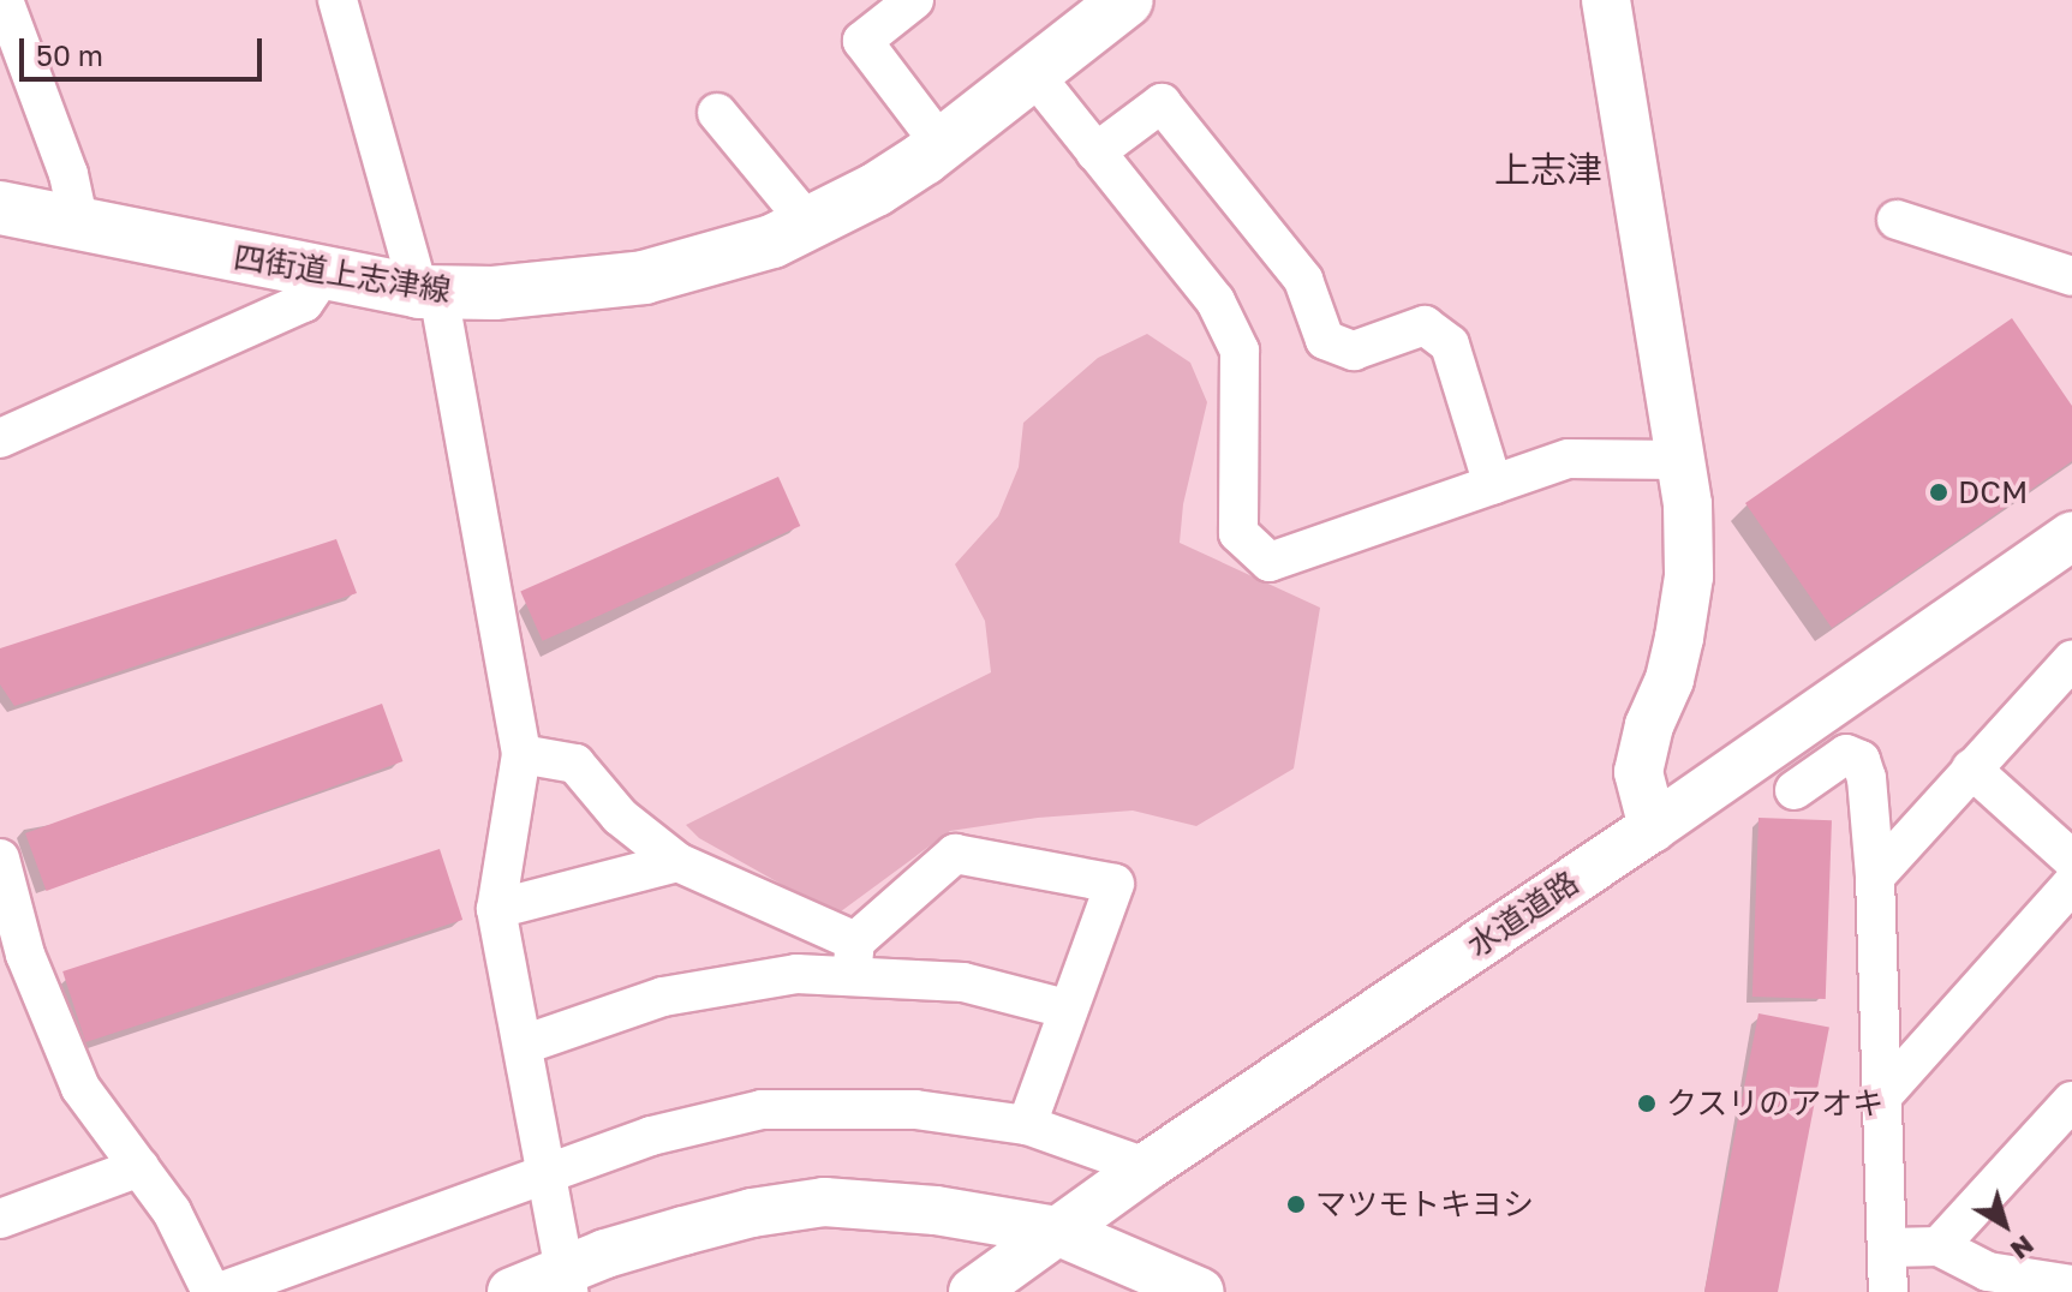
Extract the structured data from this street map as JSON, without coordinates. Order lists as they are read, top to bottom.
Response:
{
  "streets": {
    "main road": ["四街道上志津線"],
    "street": ["水道道路"]
  },
  "districts": ["上志津"],
  "places": ["DCM", "クスリのアオキ", "マツモトキヨシ"],
  "scale_bar": "50 m",
  "north": "bottom right"
}
